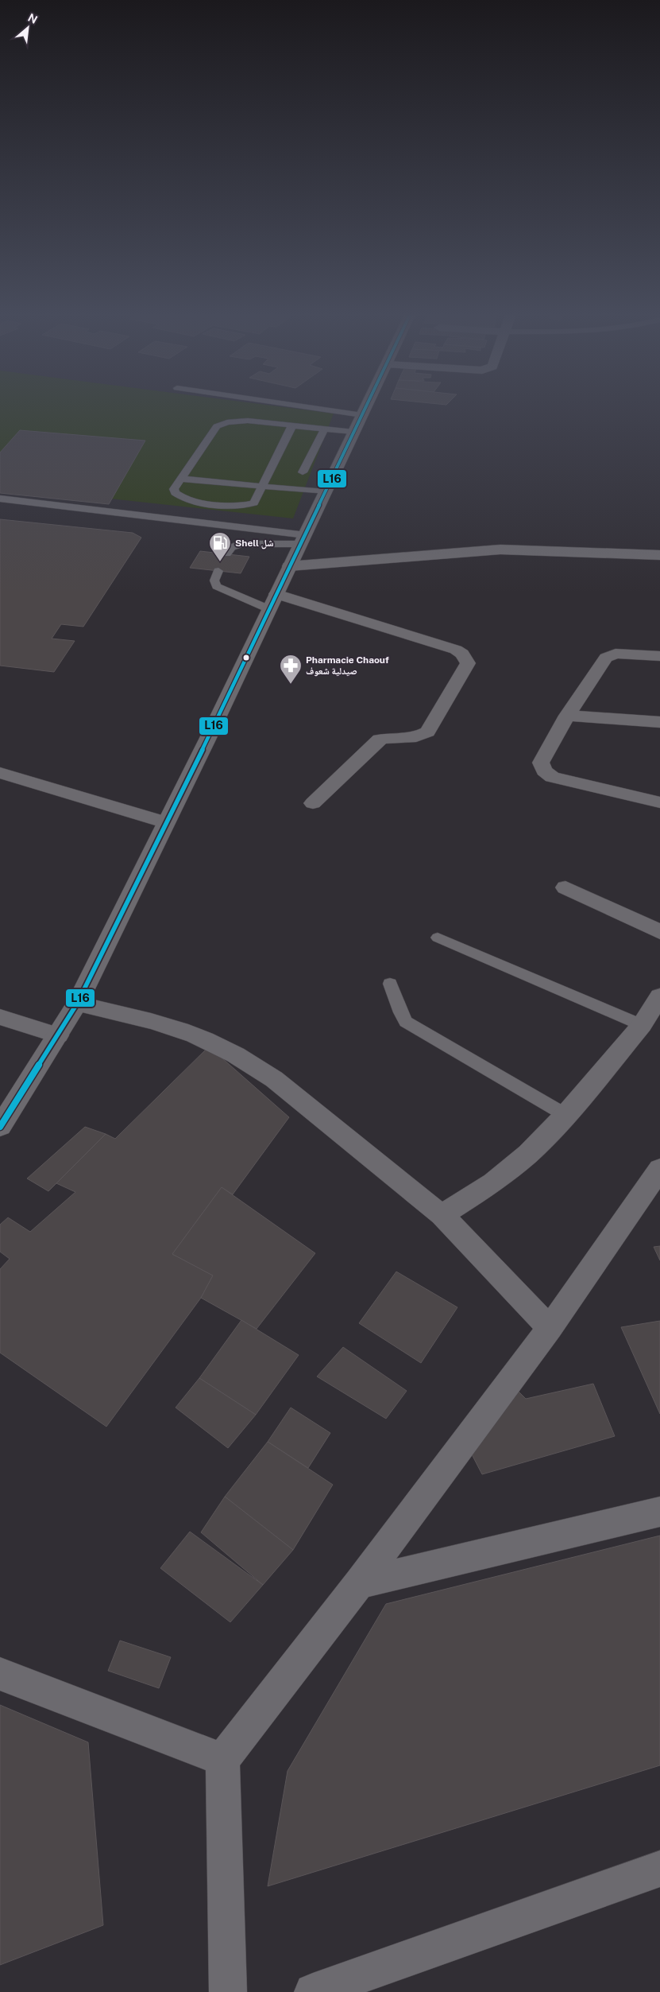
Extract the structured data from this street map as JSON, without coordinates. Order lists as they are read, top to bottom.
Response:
{
  "places": {
    "fuel station": ["Shell شل"],
    "pharmacy": ["Pharmacie Chaouf صيدلية شعوف"]
  },
  "lines": ["transit line L16"],
  "north": "top right"
}
